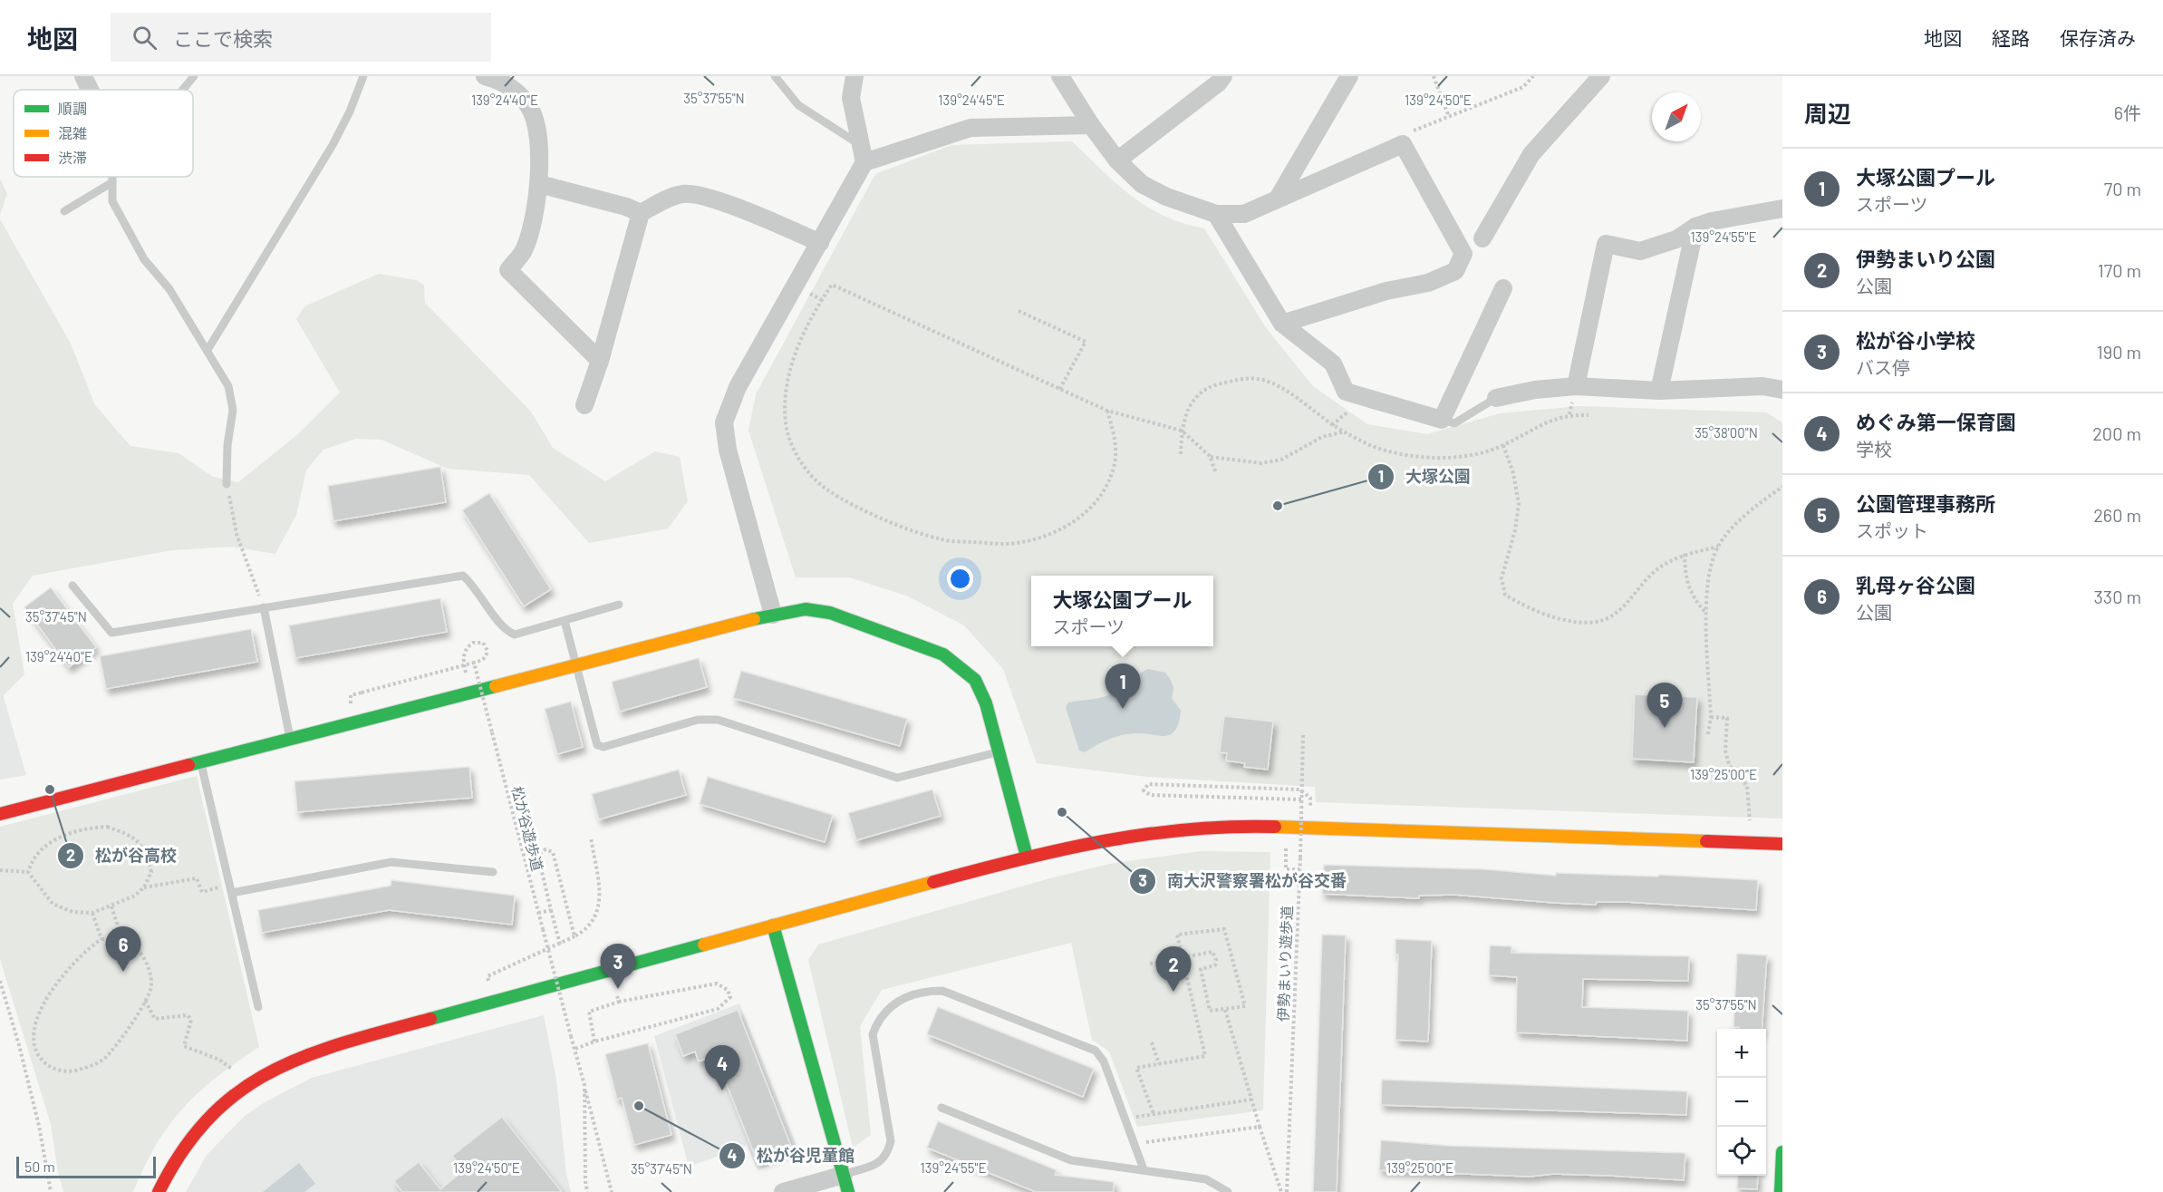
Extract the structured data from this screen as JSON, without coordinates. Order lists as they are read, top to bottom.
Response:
{
  "streets": {
    "path": ["松が谷遊歩道", "伊勢まいり遊歩道"]
  },
  "places": [
    "大塚公園",
    "松が谷高校",
    "南大沢警察署松が谷交番",
    "松が谷児童館"
  ],
  "legend": ["順調", "混雑", "渋滞"],
  "scale_bar": "50 m",
  "north": "top right",
  "page": {
    "header": "地図",
    "search": "ここで検索",
    "nav": ["地図", "経路", "保存済み"],
    "heading": ["周辺", "6件"],
    "list": [
      {
        "mark": "1",
        "name": "大塚公園プール",
        "note": "スポーツ",
        "value": "70 m"
      },
      {
        "mark": "2",
        "name": "伊勢まいり公園",
        "note": "公園",
        "value": "170 m"
      },
      {
        "mark": "3",
        "name": "松が谷小学校",
        "note": "バス停",
        "value": "190 m"
      },
      {
        "mark": "4",
        "name": "めぐみ第一保育園",
        "note": "学校",
        "value": "200 m"
      },
      {
        "mark": "5",
        "name": "公園管理事務所",
        "note": "スポット",
        "value": "260 m"
      },
      {
        "mark": "6",
        "name": "乳母ヶ谷公園",
        "note": "公園",
        "value": "330 m"
      }
    ],
    "popup": ["大塚公園プール", "スポーツ"],
    "pins": [
      "1",
      "5",
      "6",
      "3",
      "2",
      "4"
    ],
    "map_buttons": ["+", "−"],
    "scale": "50 m"
  },
  "coordinates": [
    "35°37'55\"N",
    "139°24'50\"E",
    "139°24'40\"E",
    "139°24'45\"E",
    "139°24'55\"E",
    "35°38'00\"N",
    "35°37'45\"N",
    "139°25'00\"E"
  ]
}
